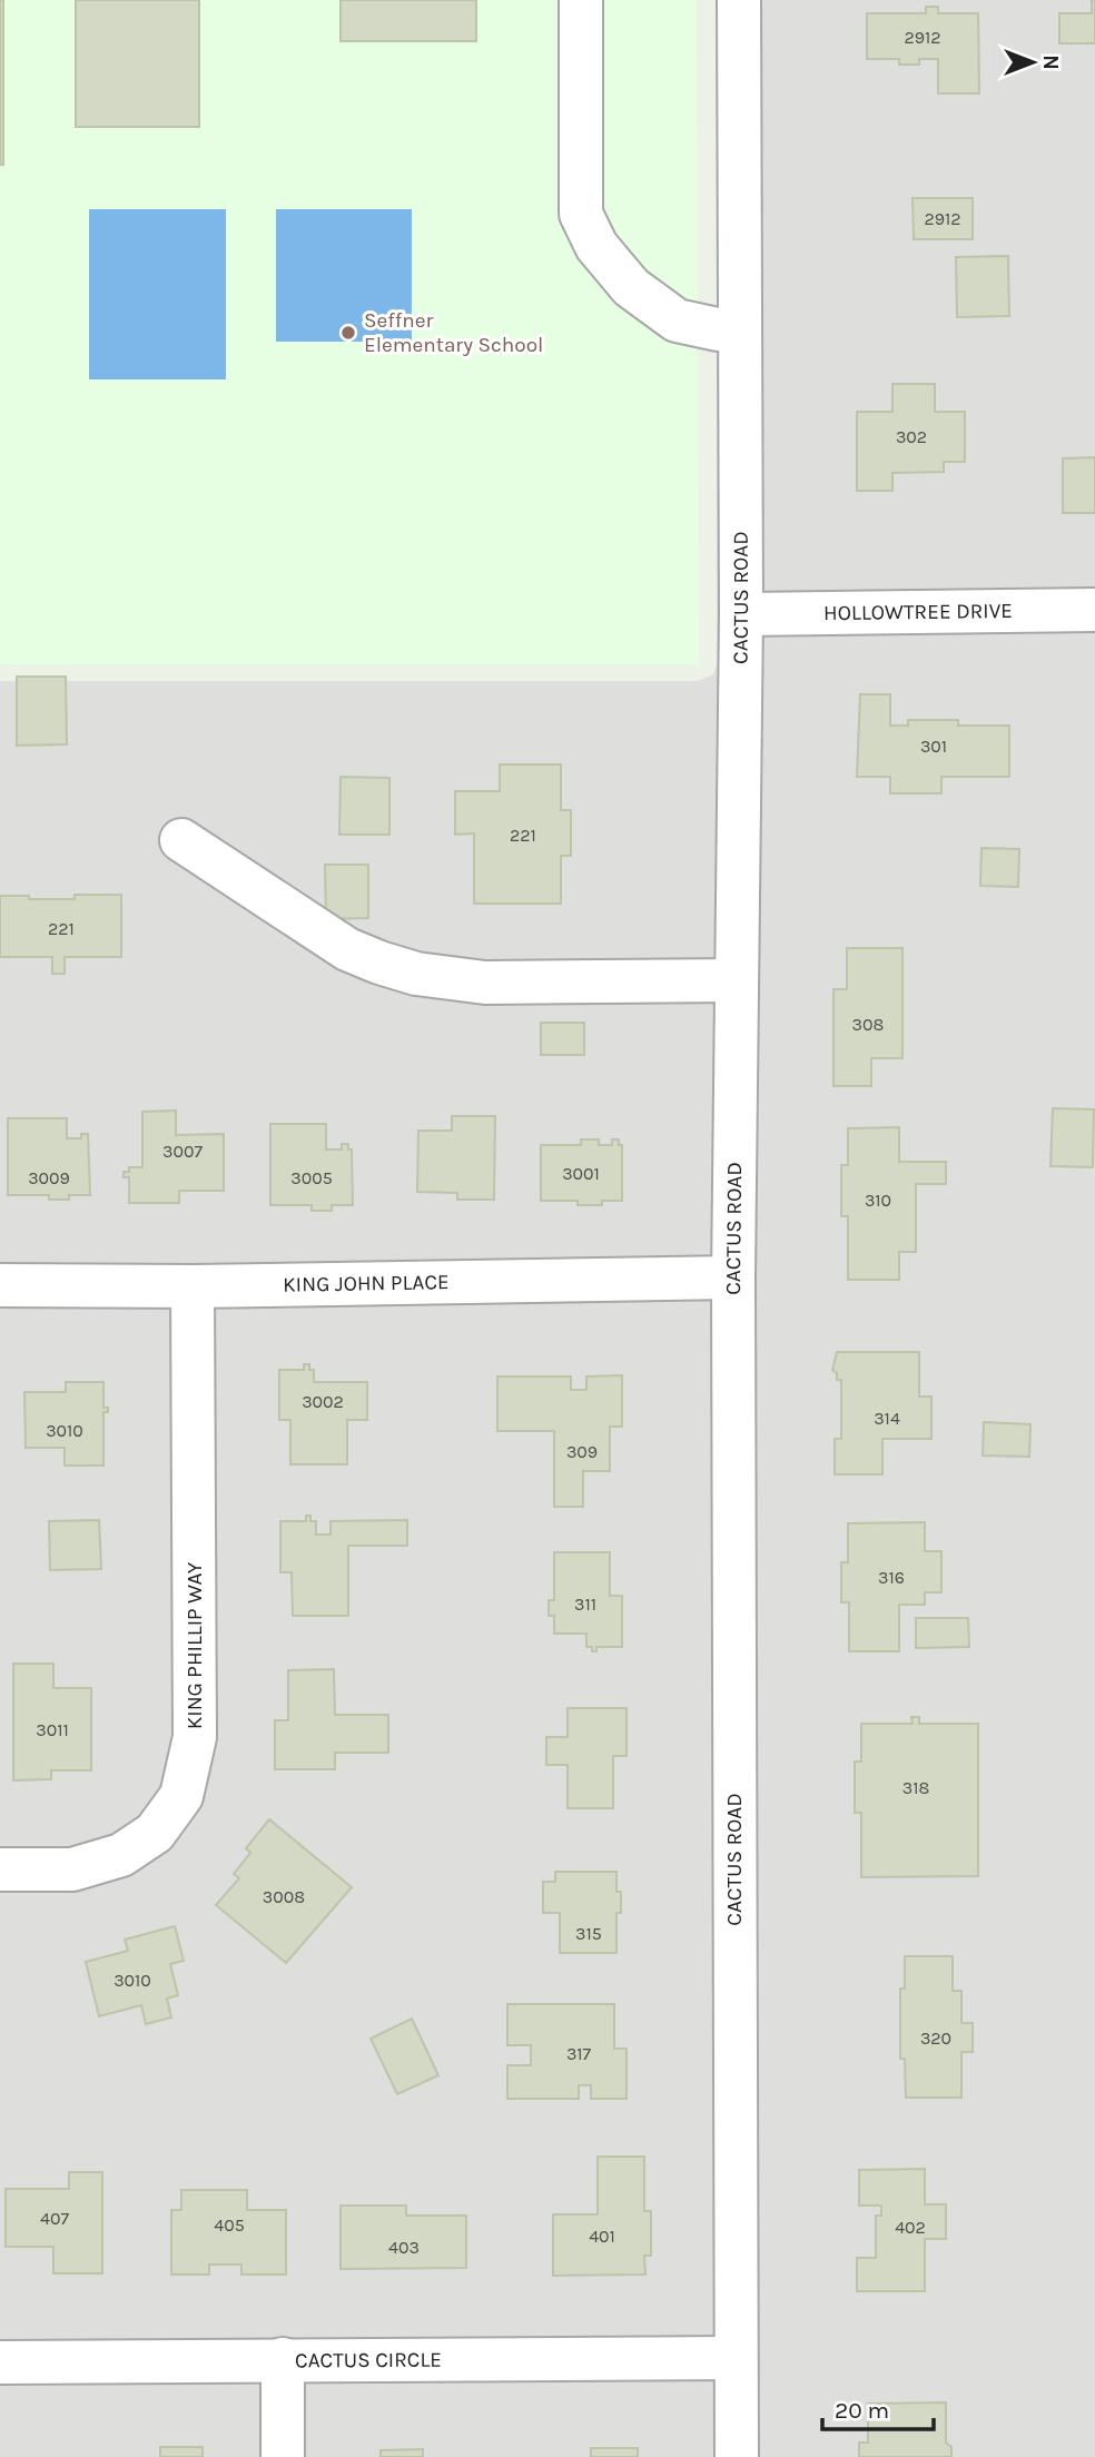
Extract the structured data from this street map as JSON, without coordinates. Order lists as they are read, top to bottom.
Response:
{
  "streets": {
    "street": [
      "CACTUS ROAD",
      "HOLLOWTREE DRIVE",
      "KING JOHN PLACE",
      "KING PHILLIP WAY",
      "CACTUS CIRCLE"
    ]
  },
  "crossings": [
    ["CACTUS ROAD", "HOLLOWTREE DRIVE"],
    ["CACTUS ROAD", "KING JOHN PLACE"],
    ["CACTUS ROAD", "CACTUS CIRCLE"],
    ["KING JOHN PLACE", "KING PHILLIP WAY"]
  ],
  "places": ["Seffner Elementary School"],
  "house_numbers": [
    "2912",
    "2912",
    "302",
    "301",
    "221",
    "221",
    "308",
    "3007",
    "3001",
    "3009",
    "3005",
    "310",
    "3002",
    "314",
    "3010",
    "309",
    "316",
    "311",
    "3011",
    "318",
    "3008",
    "315",
    "3010",
    "320",
    "317",
    "407",
    "405",
    "402",
    "401",
    "403"
  ],
  "scale_bar": "20 m",
  "north": "right"
}
